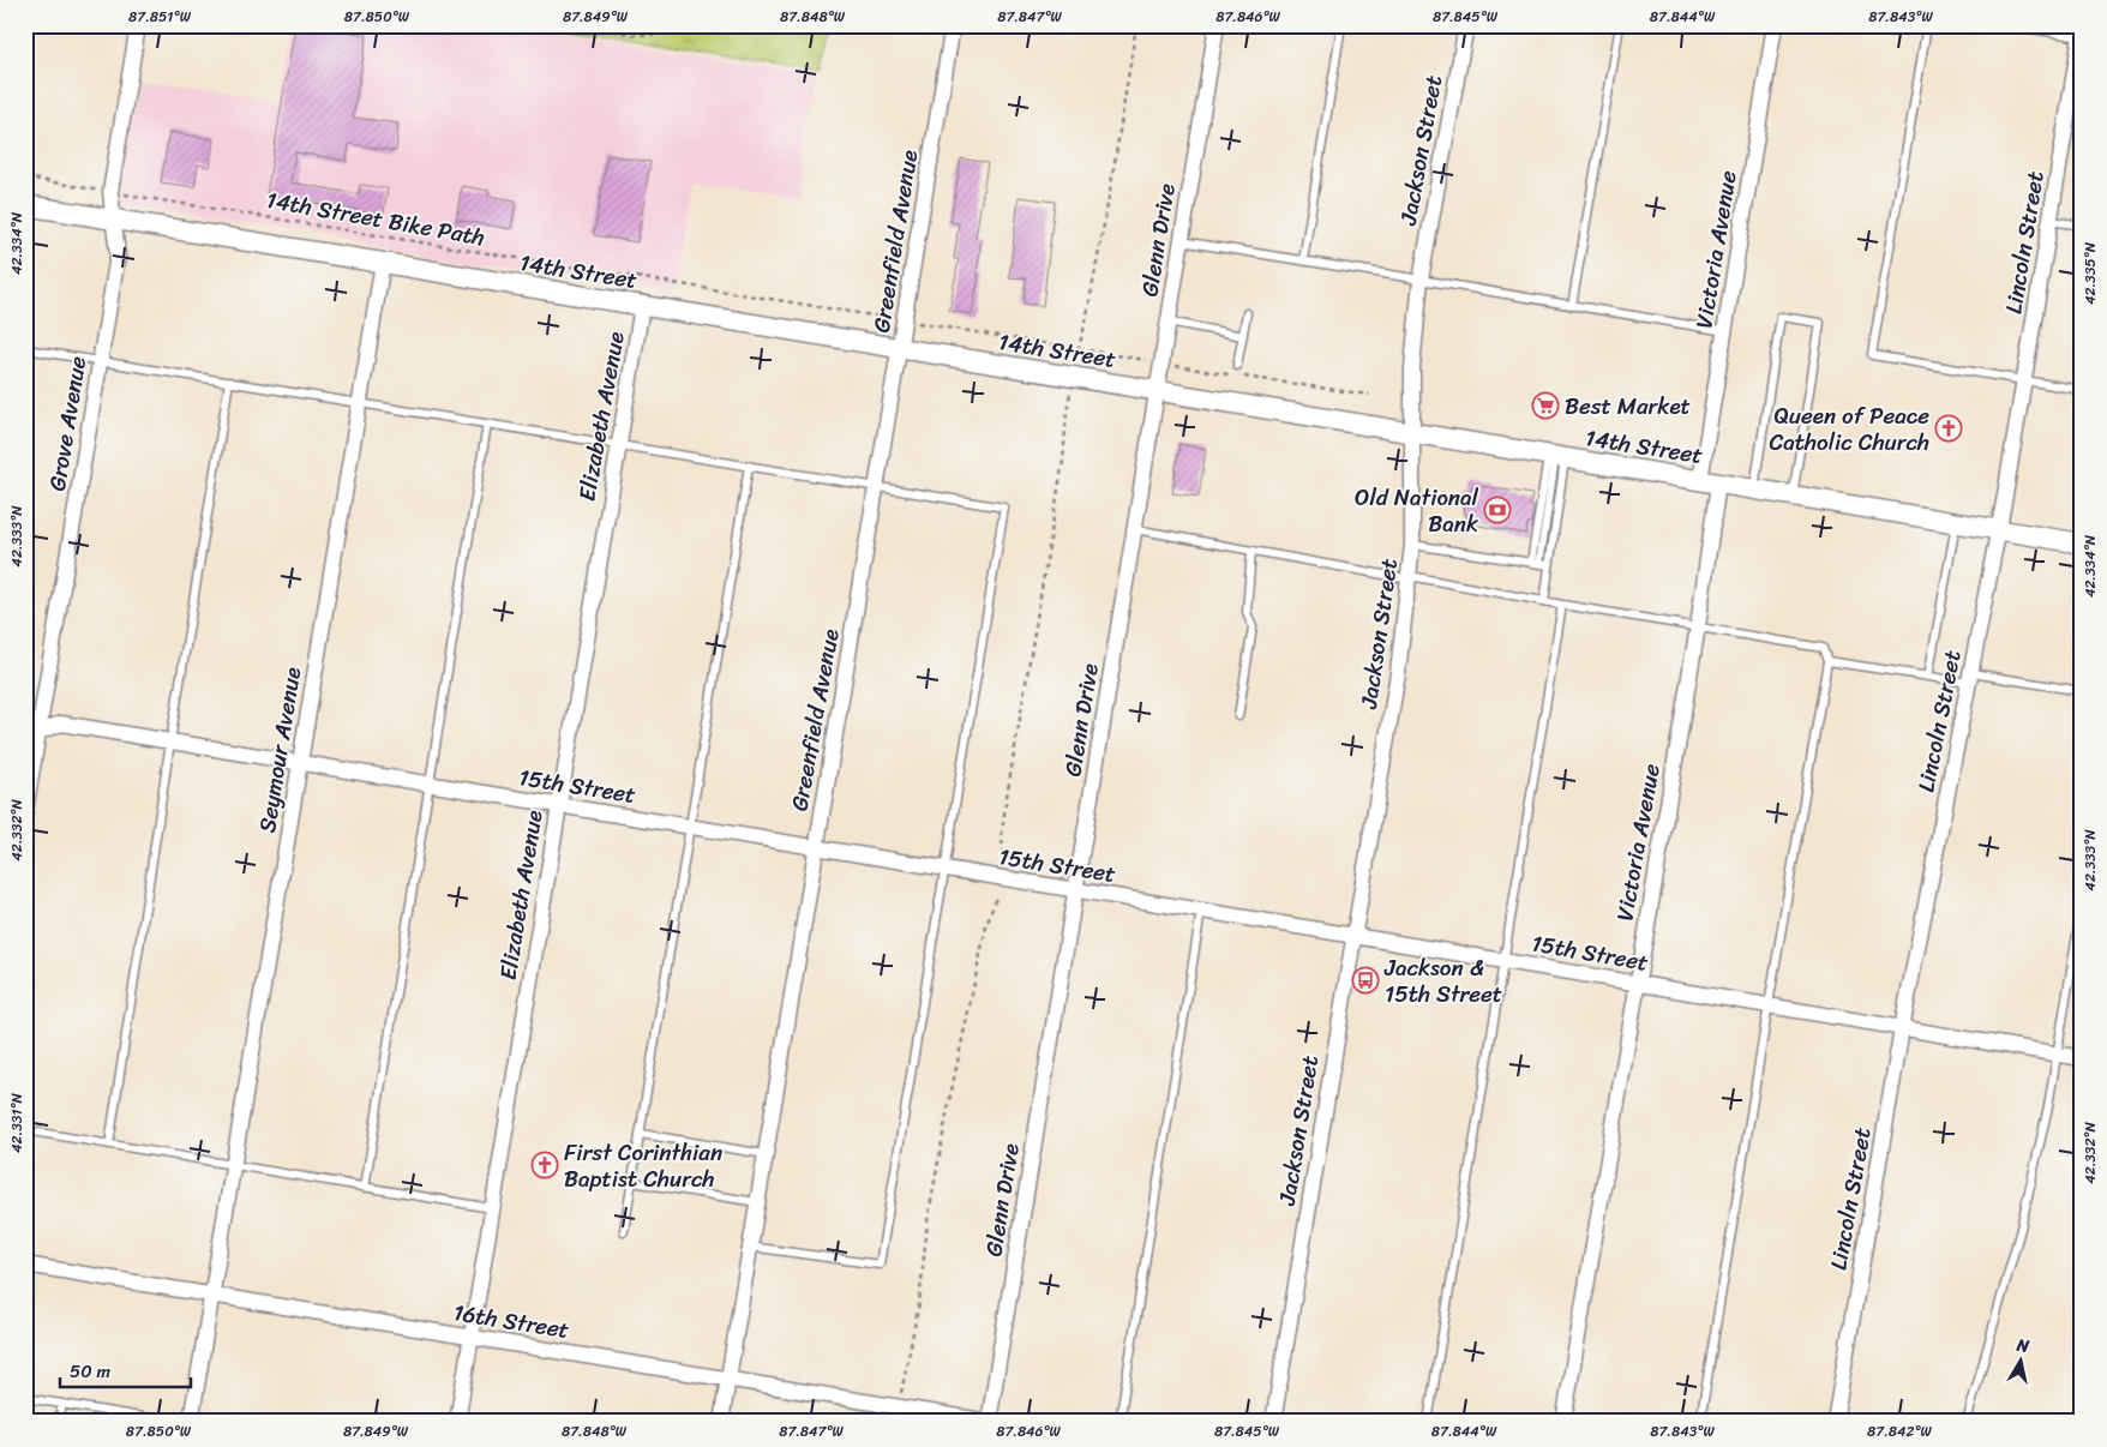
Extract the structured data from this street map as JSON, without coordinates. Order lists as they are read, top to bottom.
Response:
{
  "streets": {
    "street": [
      "Jackson Street",
      "Glenn Drive",
      "Greenfield Avenue",
      "Lincoln Street",
      "Victoria Avenue",
      "14th Street",
      "Elizabeth Avenue",
      "Grove Avenue",
      "Seymour Avenue",
      "15th Street",
      "16th Street"
    ],
    "path": ["14th Street Bike Path"]
  },
  "crossings": [
    ["Jackson Street", "14th Street"],
    ["Jackson Street", "15th Street"],
    ["14th Street Bike Path", "Greenfield Avenue"],
    ["14th Street Bike Path", "Grove Avenue"],
    ["Glenn Drive", "14th Street"],
    ["Glenn Drive", "15th Street"],
    ["Glenn Drive", "16th Street"],
    ["Greenfield Avenue", "14th Street"],
    ["Greenfield Avenue", "15th Street"],
    ["Greenfield Avenue", "16th Street"],
    ["Lincoln Street", "14th Street"],
    ["Lincoln Street", "15th Street"],
    ["Victoria Avenue", "14th Street"],
    ["Victoria Avenue", "15th Street"],
    ["14th Street", "Elizabeth Avenue"],
    ["14th Street", "Grove Avenue"],
    ["14th Street", "Seymour Avenue"],
    ["Elizabeth Avenue", "15th Street"],
    ["Elizabeth Avenue", "16th Street"],
    ["Grove Avenue", "15th Street"],
    ["Seymour Avenue", "15th Street"],
    ["Seymour Avenue", "16th Street"]
  ],
  "places": {
    "supermarket": ["Best Market"],
    "church": ["Queen of Peace Catholic Church", "First Corinthian Baptist Church"],
    "bank": ["Old National Bank"],
    "bus stop": ["Jackson & 15th Street"]
  },
  "scale_bar": "50 m",
  "north": "top",
  "coordinates": [
    "87.851°W",
    "87.850°W",
    "87.849°W",
    "87.848°W",
    "87.847°W",
    "87.846°W",
    "87.845°W",
    "87.844°W",
    "87.843°W",
    "42.334°N",
    "42.335°N",
    "42.333°N",
    "42.332°N",
    "42.331°N",
    "87.842°W"
  ]
}
